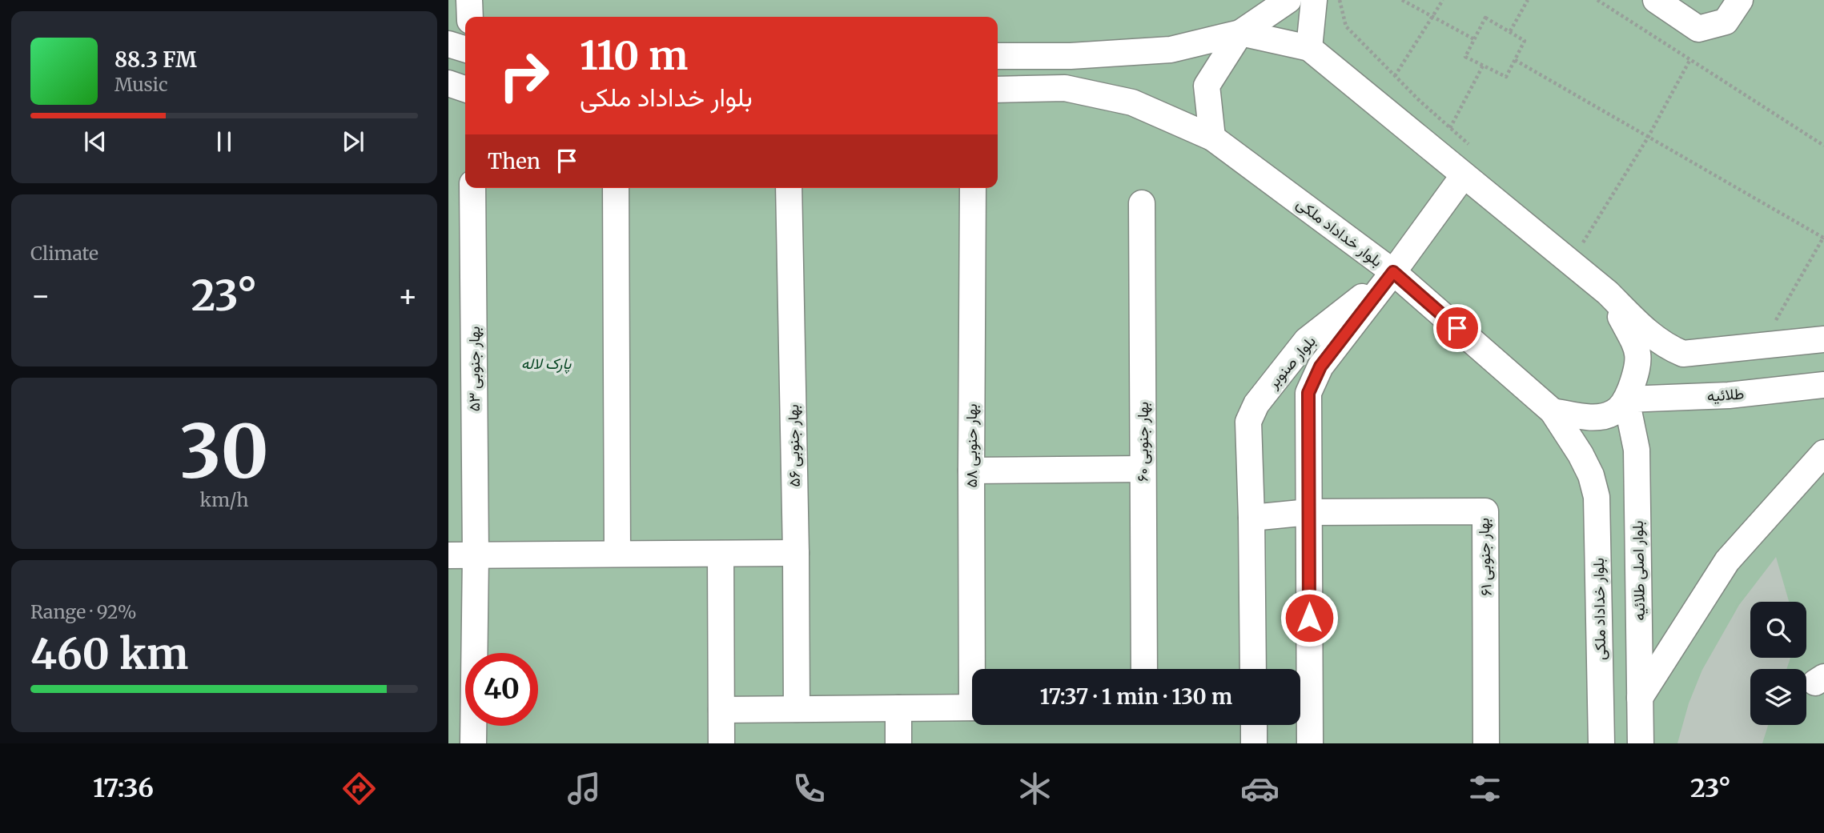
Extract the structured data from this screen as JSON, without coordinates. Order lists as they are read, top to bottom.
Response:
{
  "streets": {
    "street": [
      "بلوار خداداد ملکی",
      "بلوار صنوبر",
      "بهار جنوبی ۵۳",
      "طلائیه",
      "بهار جنوبی ۶۰",
      "بهار جنوبی ۵۶",
      "بهار حنوبی ۵۸",
      "بهار جنوبی ۶۱",
      "بلوار اصلی طلائیه"
    ]
  },
  "crossings": [
    ["بلوار خداداد ملکی", "بلوار صنوبر"],
    ["بلوار صنوبر", "بهار جنوبی ۶۱"],
    ["طلائیه", "بلوار اصلی طلائیه"]
  ],
  "parks": ["پارک لاله"],
  "page": {
    "turn": ["110 m", "بلوار خداداد ملکی"],
    "song": ["88.3 FM", "Music"],
    "then": "Then",
    "tile": [
      "Climate",
      ["30", "km/h"],
      ["Range · 92%", "460 km"]
    ],
    "heat": ["−", "23°", "+"],
    "limit": "40",
    "trip": "17:37 · 1 min · 130 m",
    "tabs": ["17:36", "23°"]
  }
}
